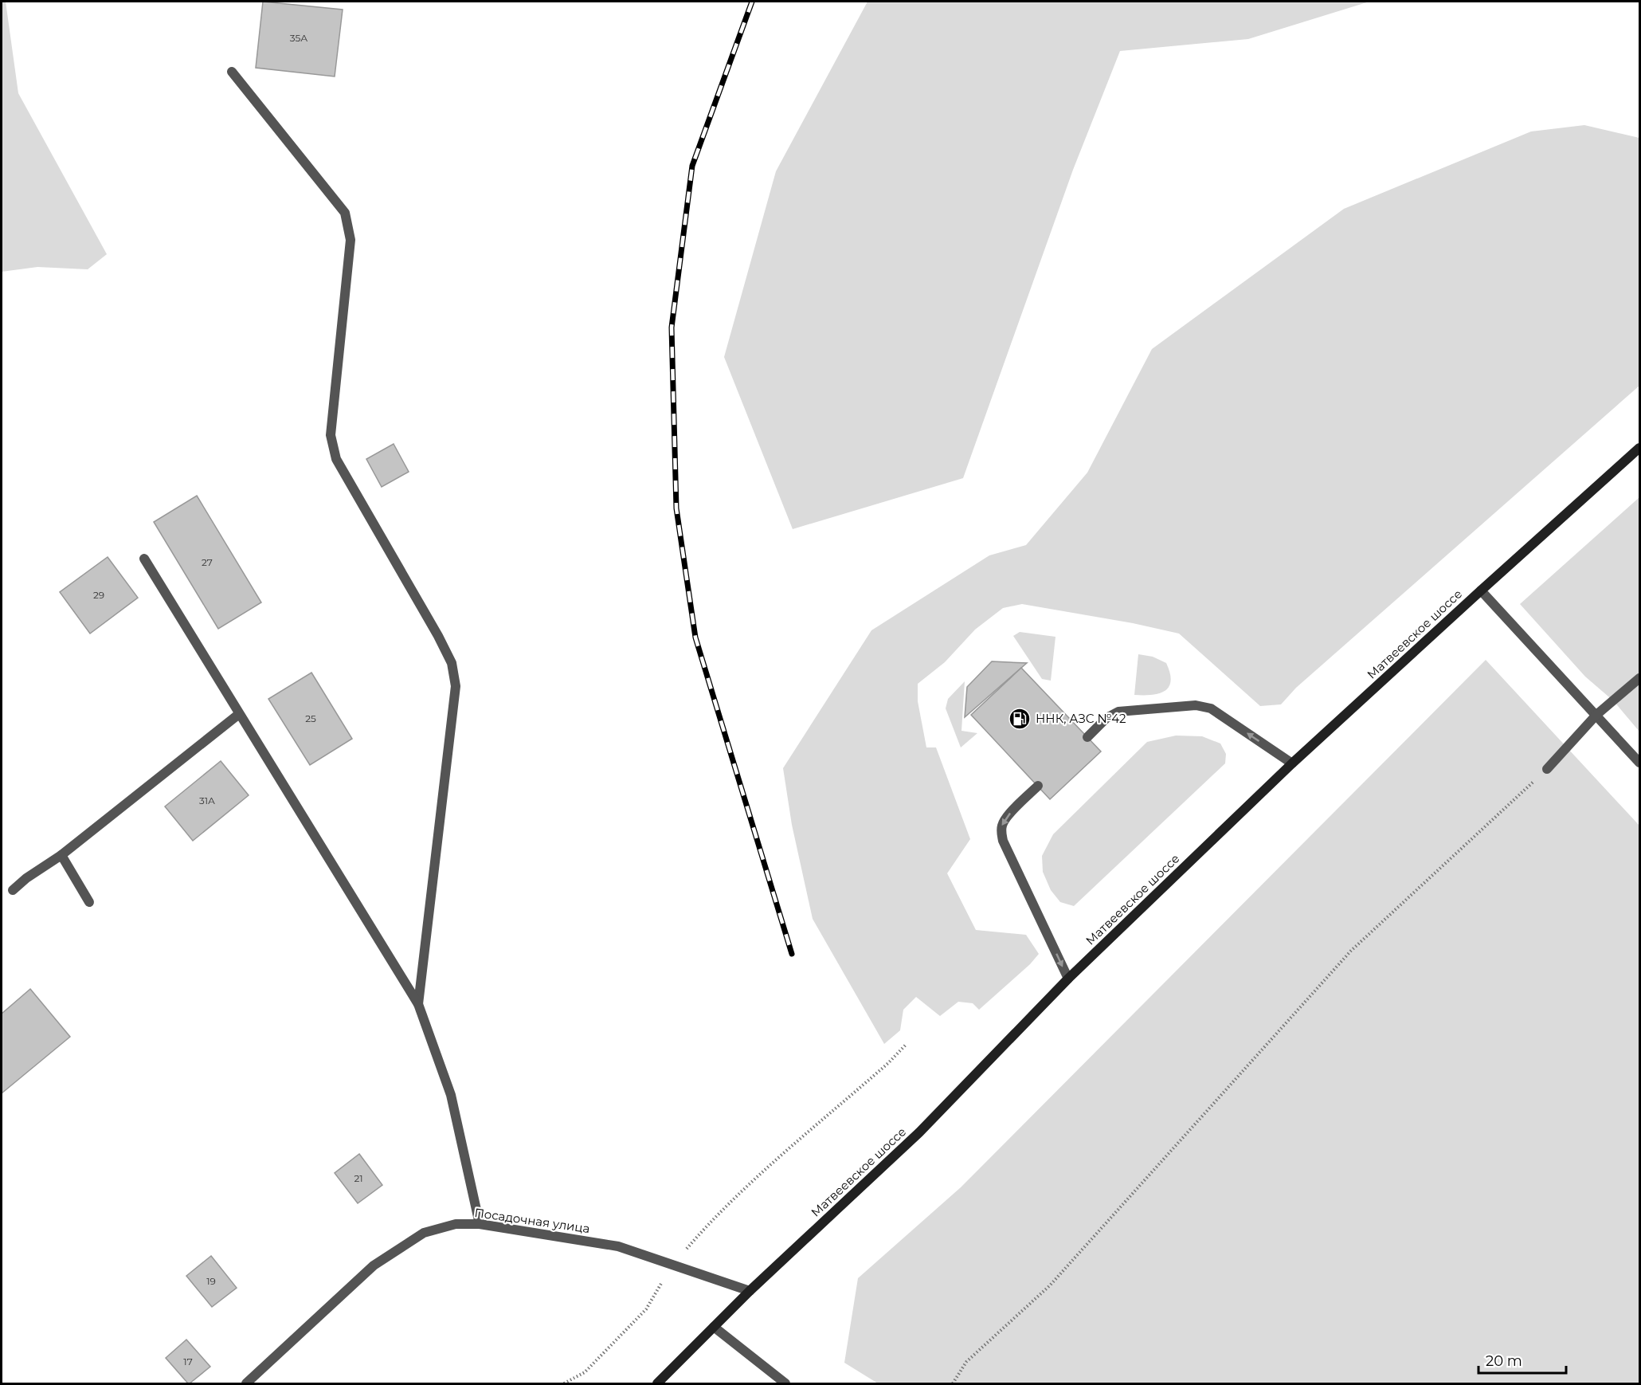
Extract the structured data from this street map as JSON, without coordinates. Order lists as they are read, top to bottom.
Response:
{
  "streets": {
    "main road": ["Матвеевское шоссе"],
    "street": ["Посадочная улица"]
  },
  "crossings": [
    ["Матвеевское шоссе", "Посадочная улица"]
  ],
  "places": {
    "fuel station": ["ННК, АЗС №42"]
  },
  "house_numbers": [
    "35А",
    "27",
    "29",
    "25",
    "31А",
    "21",
    "19",
    "17"
  ],
  "scale_bar": "20 m"
}
